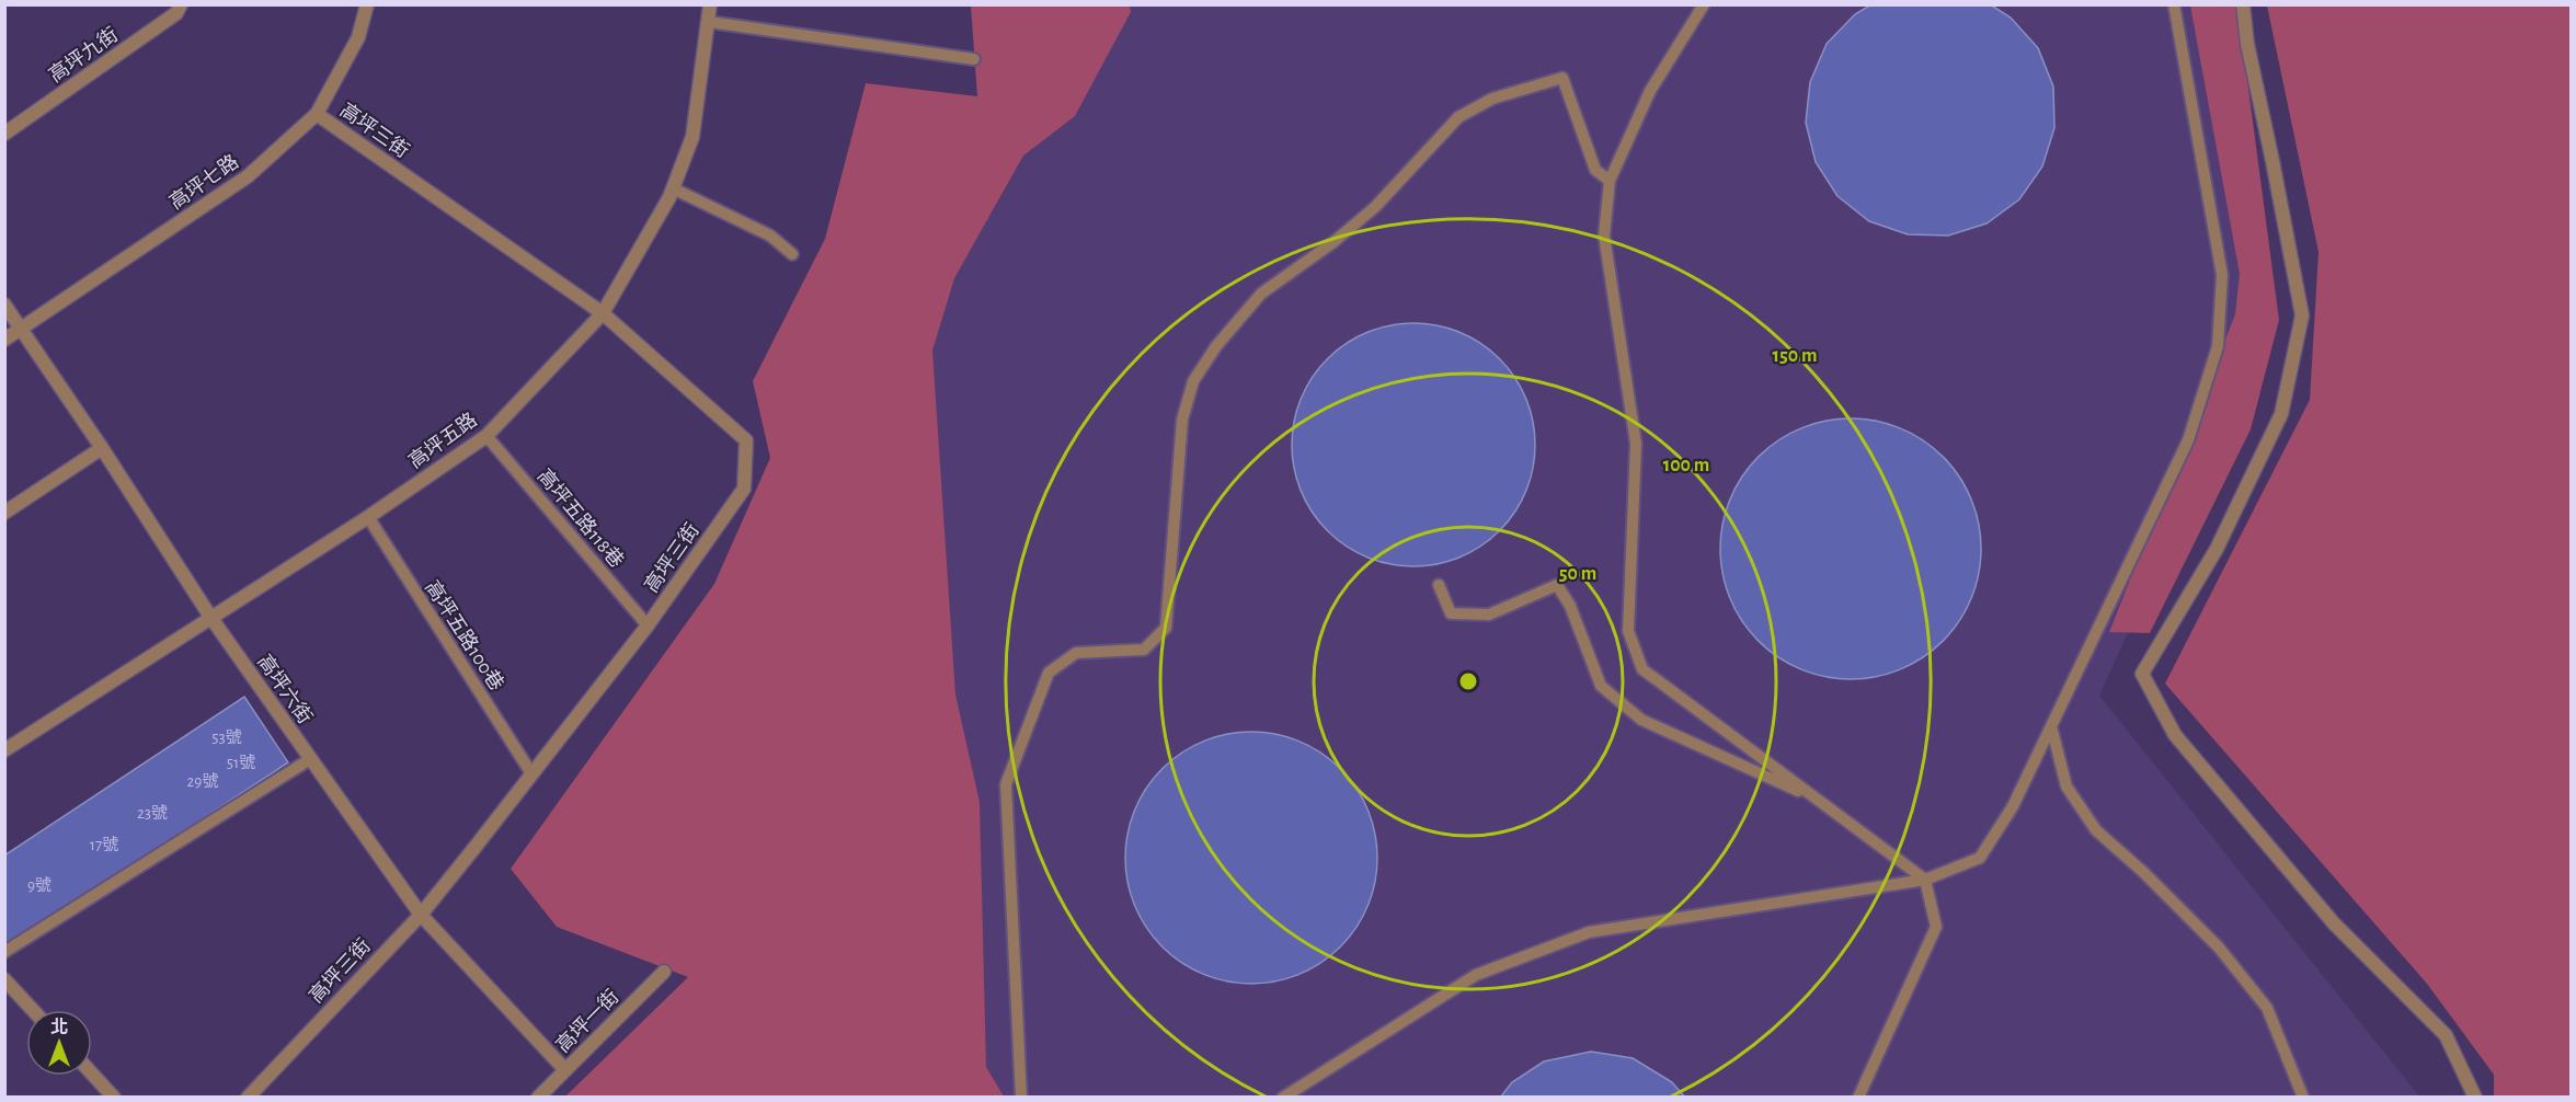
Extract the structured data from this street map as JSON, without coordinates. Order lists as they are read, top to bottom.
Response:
{
  "streets": {
    "street": [
      "高坪九街",
      "高坪三街",
      "高坪七路",
      "高坪五路",
      "高坪六街",
      "高坪一街"
    ],
    "lane": ["高坪五路118巷", "高坪五路100巷"]
  },
  "crossings": [
    ["高坪三街", "高坪七路"],
    ["高坪三街", "高坪五路"],
    ["高坪三街", "高坪五路118巷"],
    ["高坪三街", "高坪五路100巷"],
    ["高坪三街", "高坪六街"],
    ["高坪七路", "高坪六街"],
    ["高坪五路", "高坪五路118巷"],
    ["高坪五路", "高坪五路100巷"],
    ["高坪五路", "高坪六街"],
    ["高坪六街", "高坪一街"]
  ],
  "house_numbers": [
    "53號",
    "51號",
    "29號",
    "23號",
    "17號",
    "9號"
  ],
  "north": "top",
  "rings": ["150 m", "100 m", "50 m"]
}
